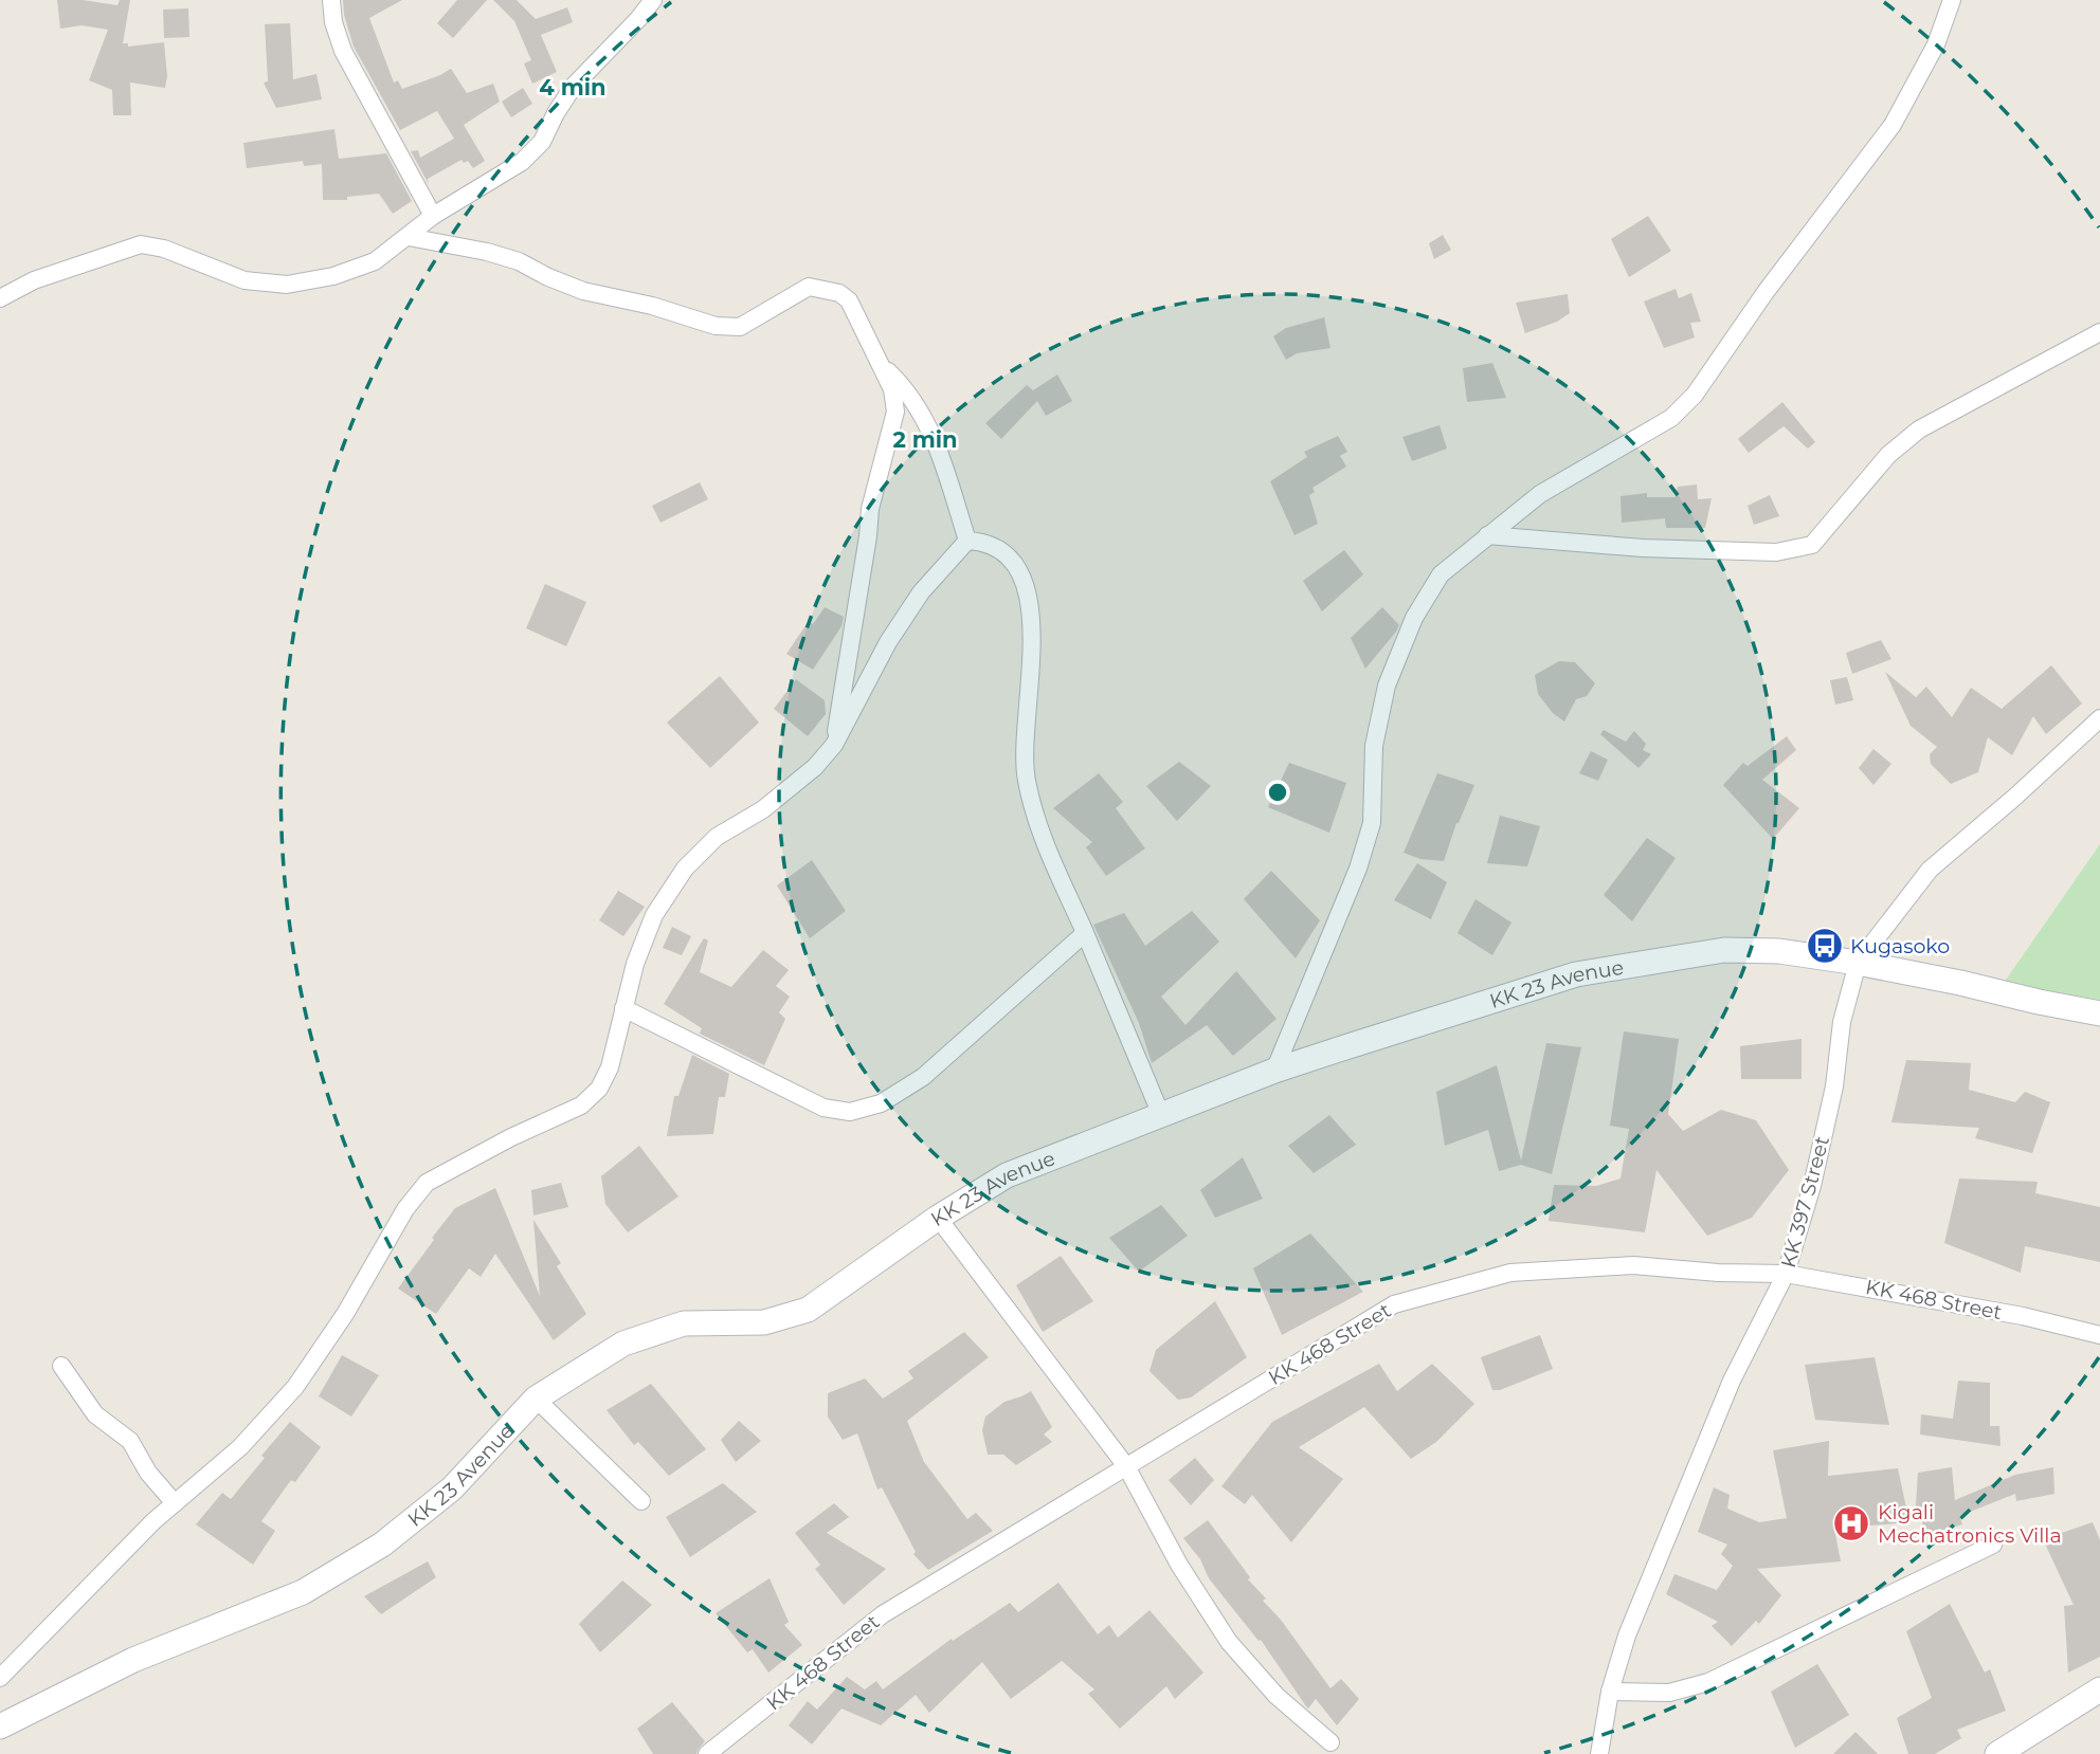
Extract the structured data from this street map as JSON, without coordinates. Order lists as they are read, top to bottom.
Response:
{
  "streets": {
    "main road": ["KK 23 Avenue"],
    "street": ["KK 397 Street", "KK 468 Street"]
  },
  "crossings": [
    ["KK 23 Avenue", "KK 397 Street"],
    ["KK 397 Street", "KK 468 Street"]
  ],
  "places": {
    "bus stop": ["Kugasoko"],
    "hospital": ["Kigali Mechatronics Villa"]
  },
  "rings": ["4 min", "2 min"]
}
